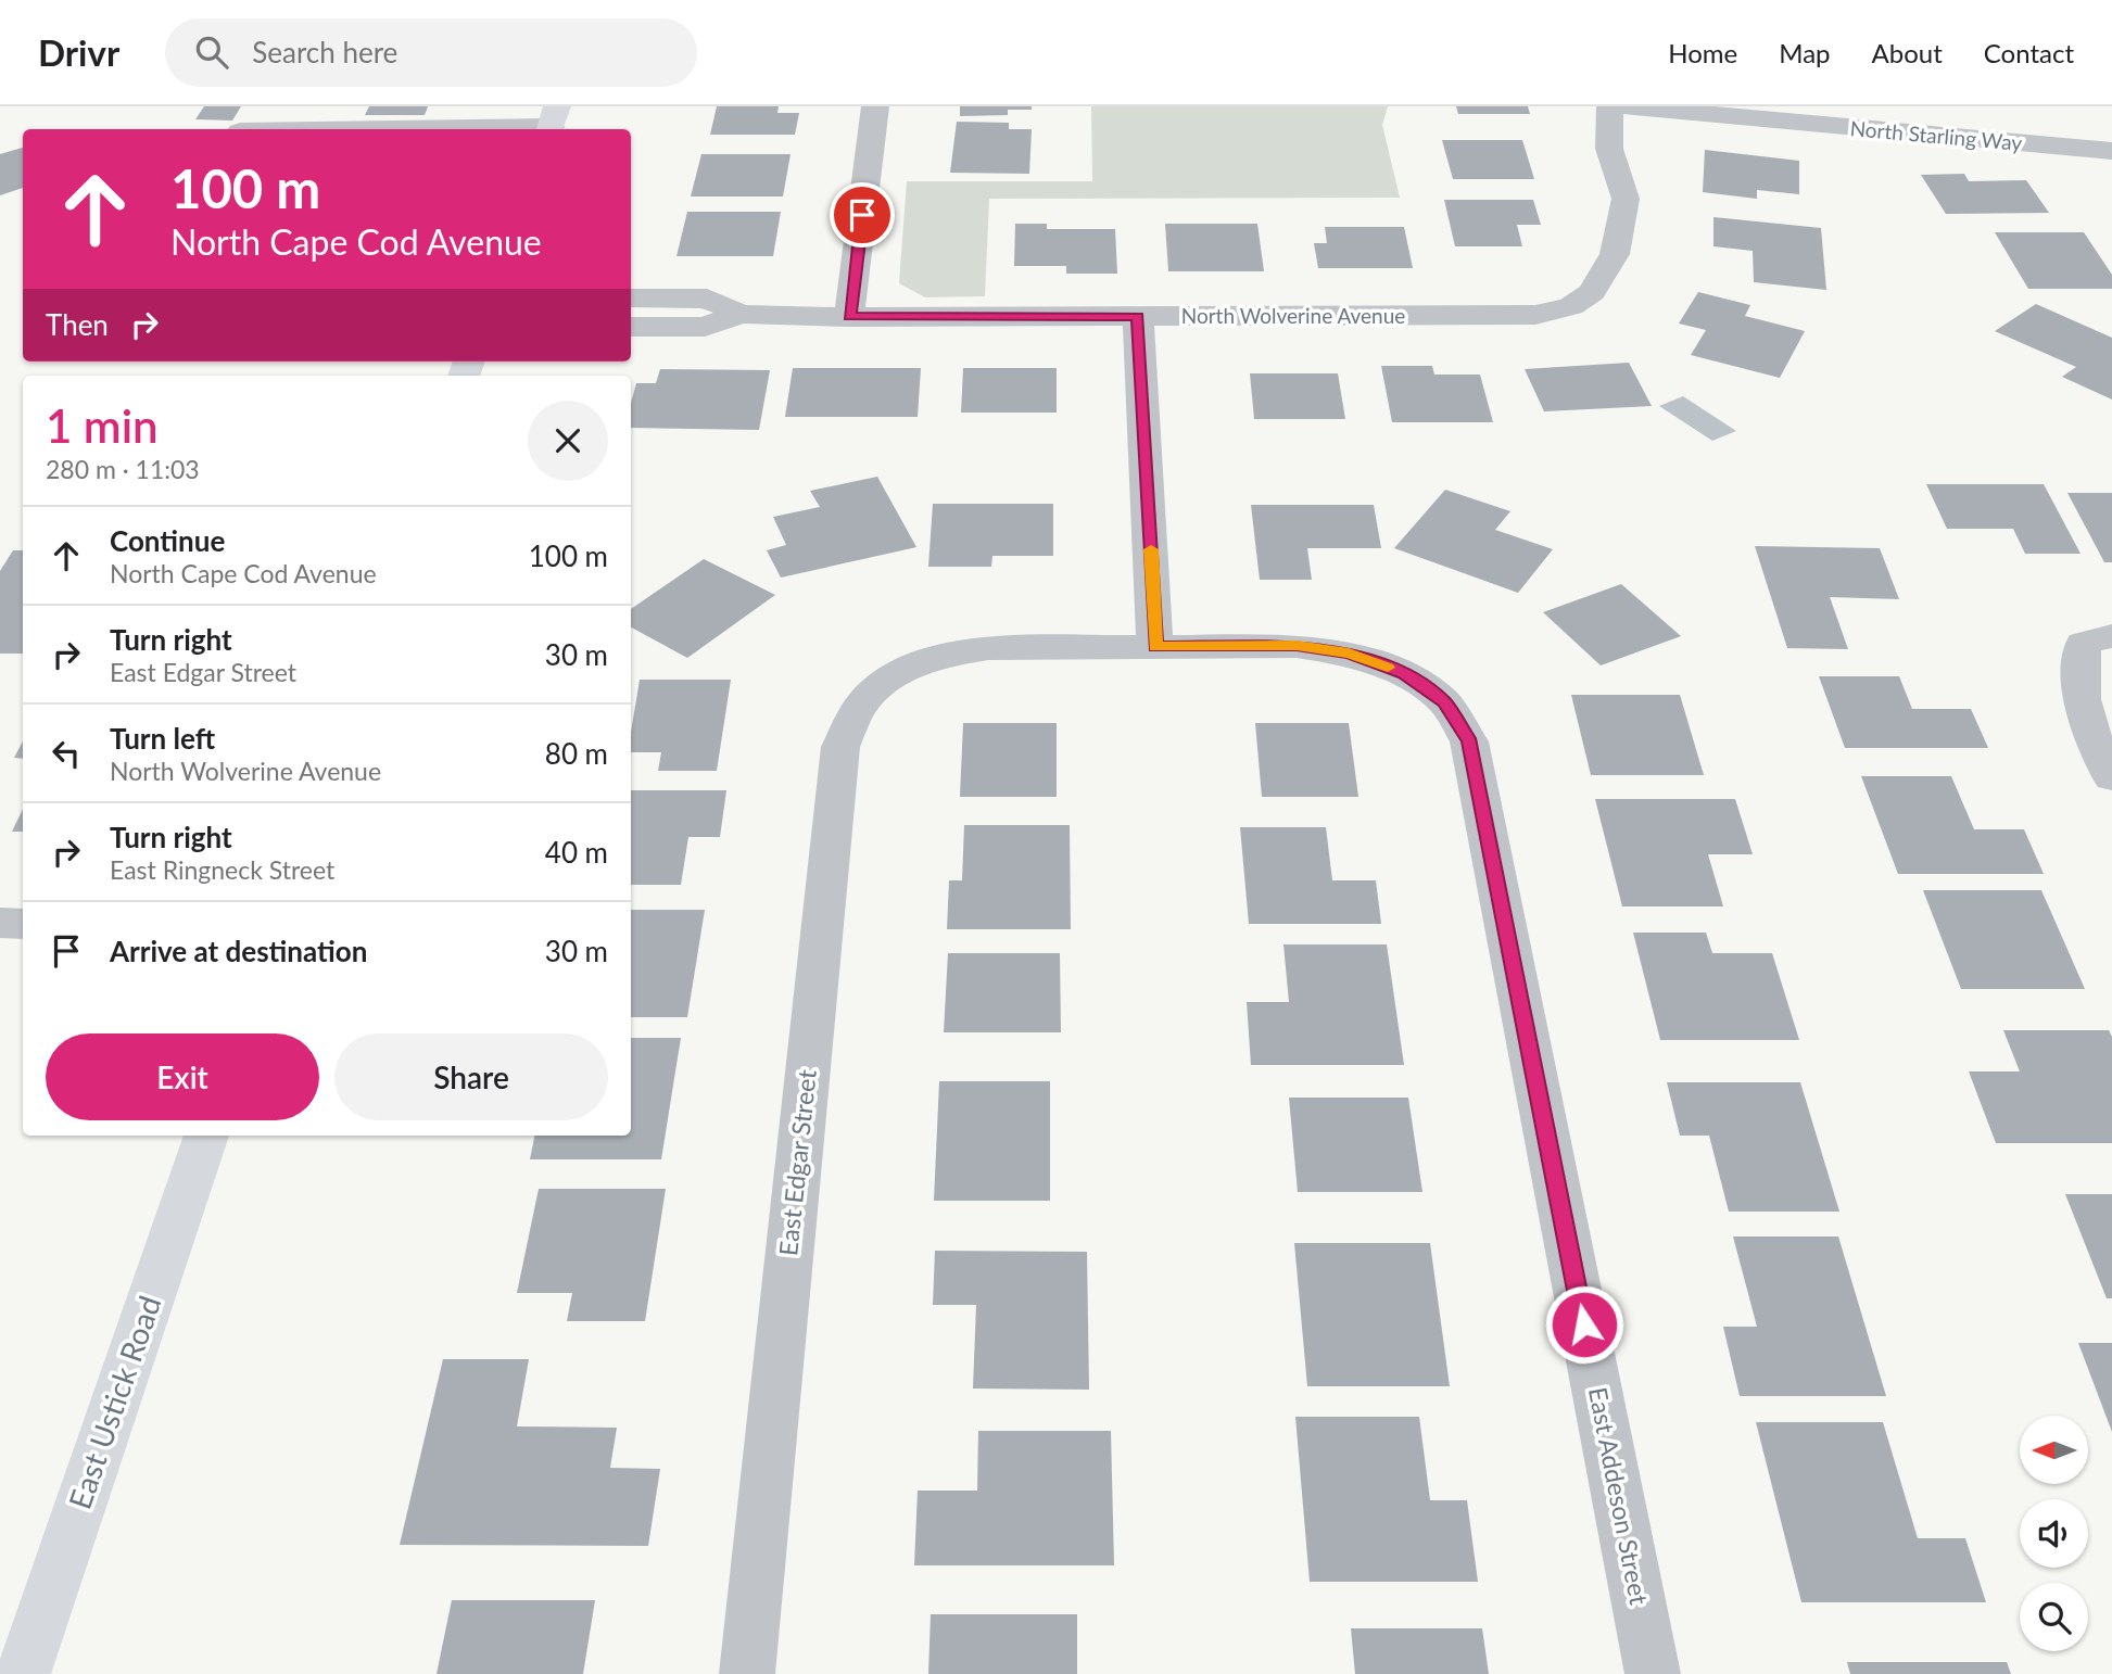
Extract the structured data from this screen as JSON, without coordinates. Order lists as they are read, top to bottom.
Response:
{
  "streets": {
    "main road": ["East Ustick Road"],
    "street": [
      "North Starling Way",
      "North Wolverine Avenue",
      "East Edgar Street",
      "East Addeson Street"
    ]
  },
  "crossings": [
    ["East Edgar Street", "East Addeson Street"]
  ],
  "north": "left",
  "page": {
    "header": "Drivr",
    "search": "Search here",
    "nav": [
      "Home",
      "Map",
      "About",
      "Contact"
    ],
    "turn": ["100 m", "North Cape Cod Avenue"],
    "then": "Then",
    "heading": ["1 min", "280 m · 11:03"],
    "list": [
      {
        "name": "Continue",
        "note": "North Cape Cod Avenue",
        "value": "100 m"
      },
      {
        "name": "Turn right",
        "note": "East Edgar Street",
        "value": "30 m"
      },
      {
        "name": "Turn left",
        "note": "North Wolverine Avenue",
        "value": "80 m"
      },
      {
        "name": "Turn right",
        "note": "East Ringneck Street",
        "value": "40 m"
      },
      {
        "name": "Arrive at destination",
        "value": "30 m"
      }
    ],
    "buttons": ["Exit", "Share"]
  }
}
